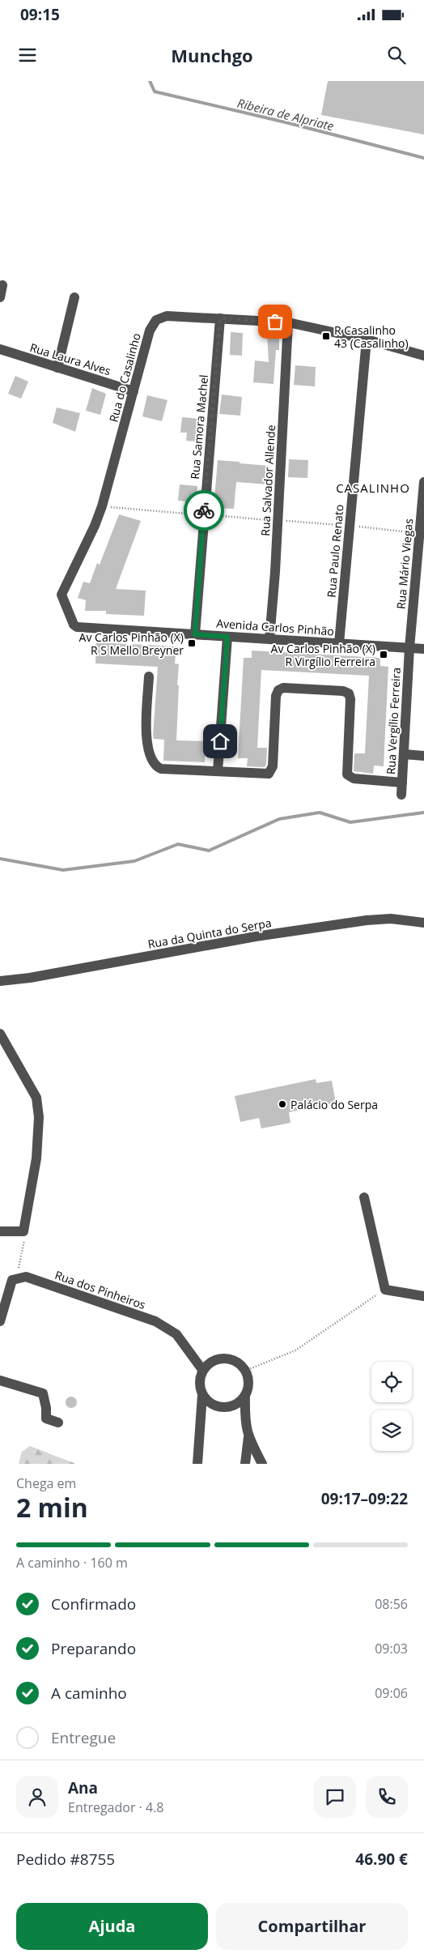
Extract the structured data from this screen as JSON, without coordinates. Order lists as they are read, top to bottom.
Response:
{
  "streets": {
    "street": [
      "Rua Laura Alves",
      "Rua do Casalinho",
      "Rua Samora Machel",
      "Rua Salvador Allende",
      "Rua Paulo Renato",
      "Rua Mário Viegas",
      "Avenida Carlos Pinhão",
      "Rua Vergílio Ferreira",
      "Rua da Quinta do Serpa",
      "Rua dos Pinheiros"
    ]
  },
  "crossings": [
    ["Rua Laura Alves", "Rua do Casalinho"],
    ["Rua do Casalinho", "Rua Samora Machel"],
    ["Rua do Casalinho", "Rua Salvador Allende"],
    ["Rua do Casalinho", "Rua Paulo Renato"],
    ["Rua do Casalinho", "Avenida Carlos Pinhão"],
    ["Rua Samora Machel", "Avenida Carlos Pinhão"],
    ["Rua Salvador Allende", "Avenida Carlos Pinhão"],
    ["Rua Paulo Renato", "Avenida Carlos Pinhão"],
    ["Rua Mário Viegas", "Avenida Carlos Pinhão"],
    ["Rua Mário Viegas", "Rua Vergílio Ferreira"],
    ["Avenida Carlos Pinhão", "Rua Vergílio Ferreira"]
  ],
  "districts": ["CASALINHO"],
  "water": ["Ribeira de Alpriate"],
  "places": {
    "transit": ["R Casalinho 43 (Casalinho)", "Av Carlos Pinhão (X) R S Mello Breyner", "Av Carlos Pinhão (X) R Virgílio Ferreira"],
    "other": ["Palácio do Serpa"]
  },
  "page": {
    "status": "09:15",
    "header": "Munchgo",
    "heading": ["2 min", "Chega em", "09:17–09:22"],
    "panel": [
      "Ana",
      "Entregador · 4.8",
      "Pedido #8755",
      "46.90 €"
    ],
    "bar": "A caminho · 160 m",
    "list": [
      ["Confirmado", "08:56"],
      ["Preparando", "09:03"],
      ["A caminho", "09:06"],
      "Entregue"
    ],
    "buttons": ["Ajuda", "Compartilhar"]
  }
}
